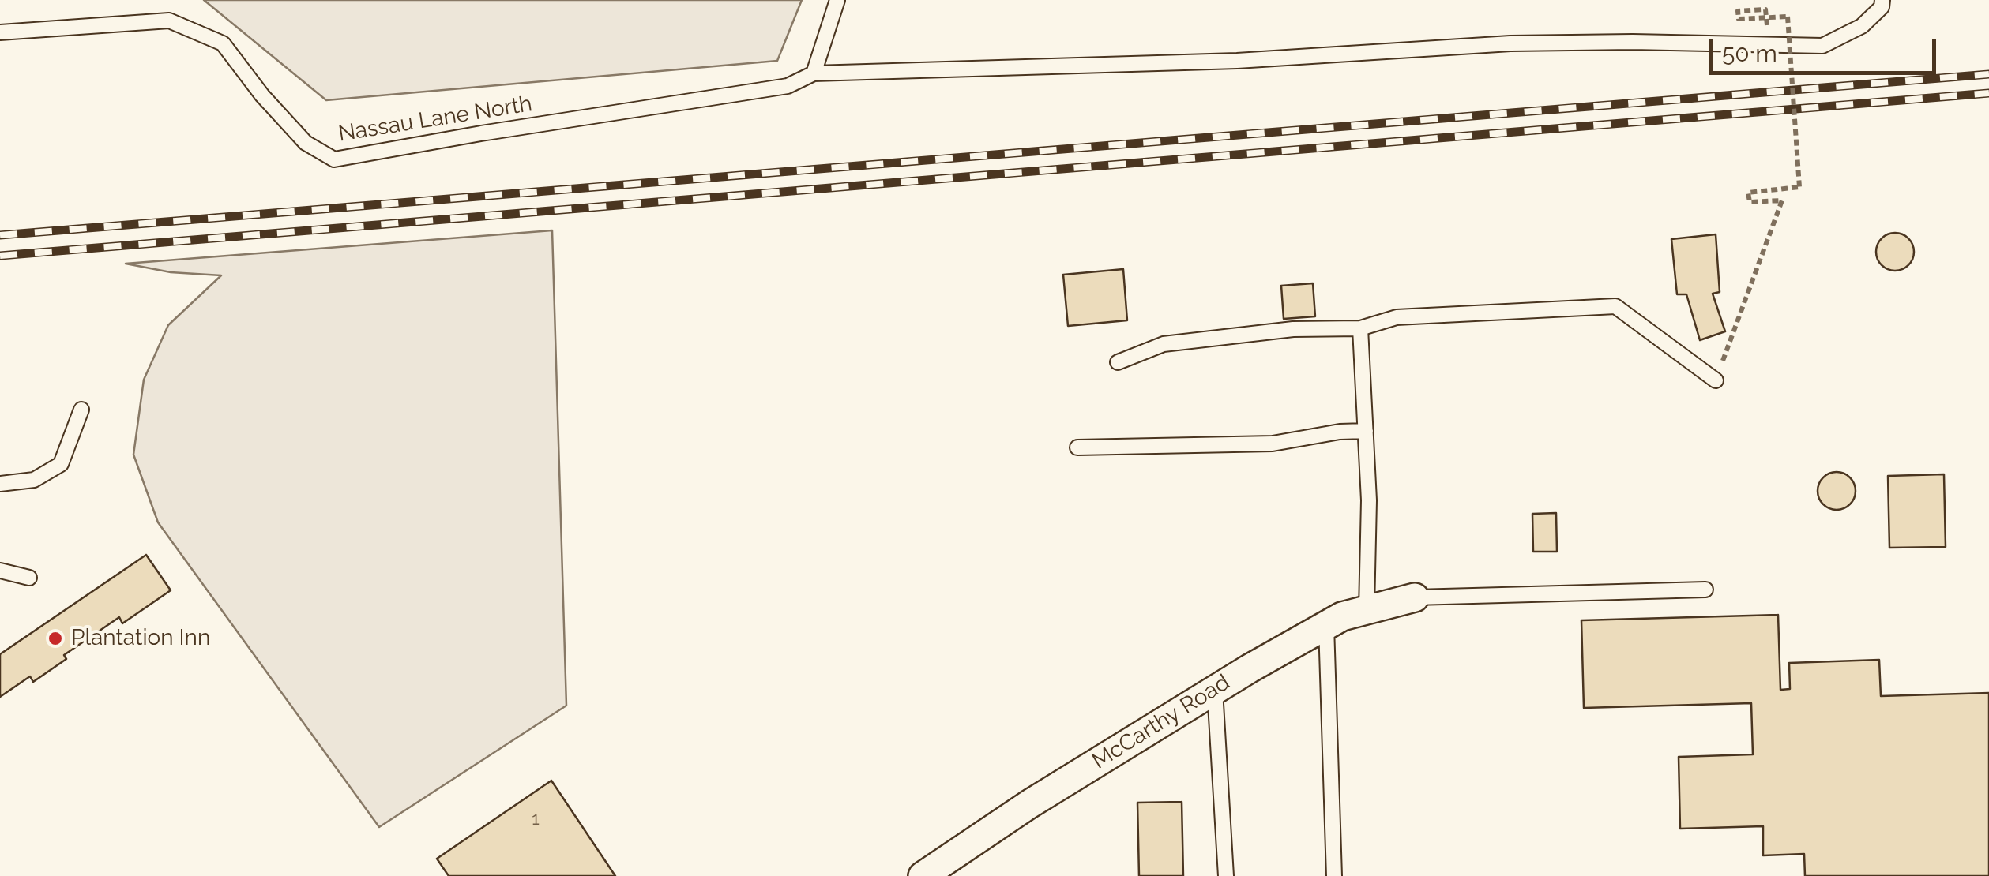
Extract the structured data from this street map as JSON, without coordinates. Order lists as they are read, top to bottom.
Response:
{
  "streets": {
    "street": ["McCarthy Road"],
    "lane": ["Nassau Lane North"]
  },
  "places": ["Plantation Inn"],
  "house_numbers": ["1"],
  "scale_bar": "50 m"
}
